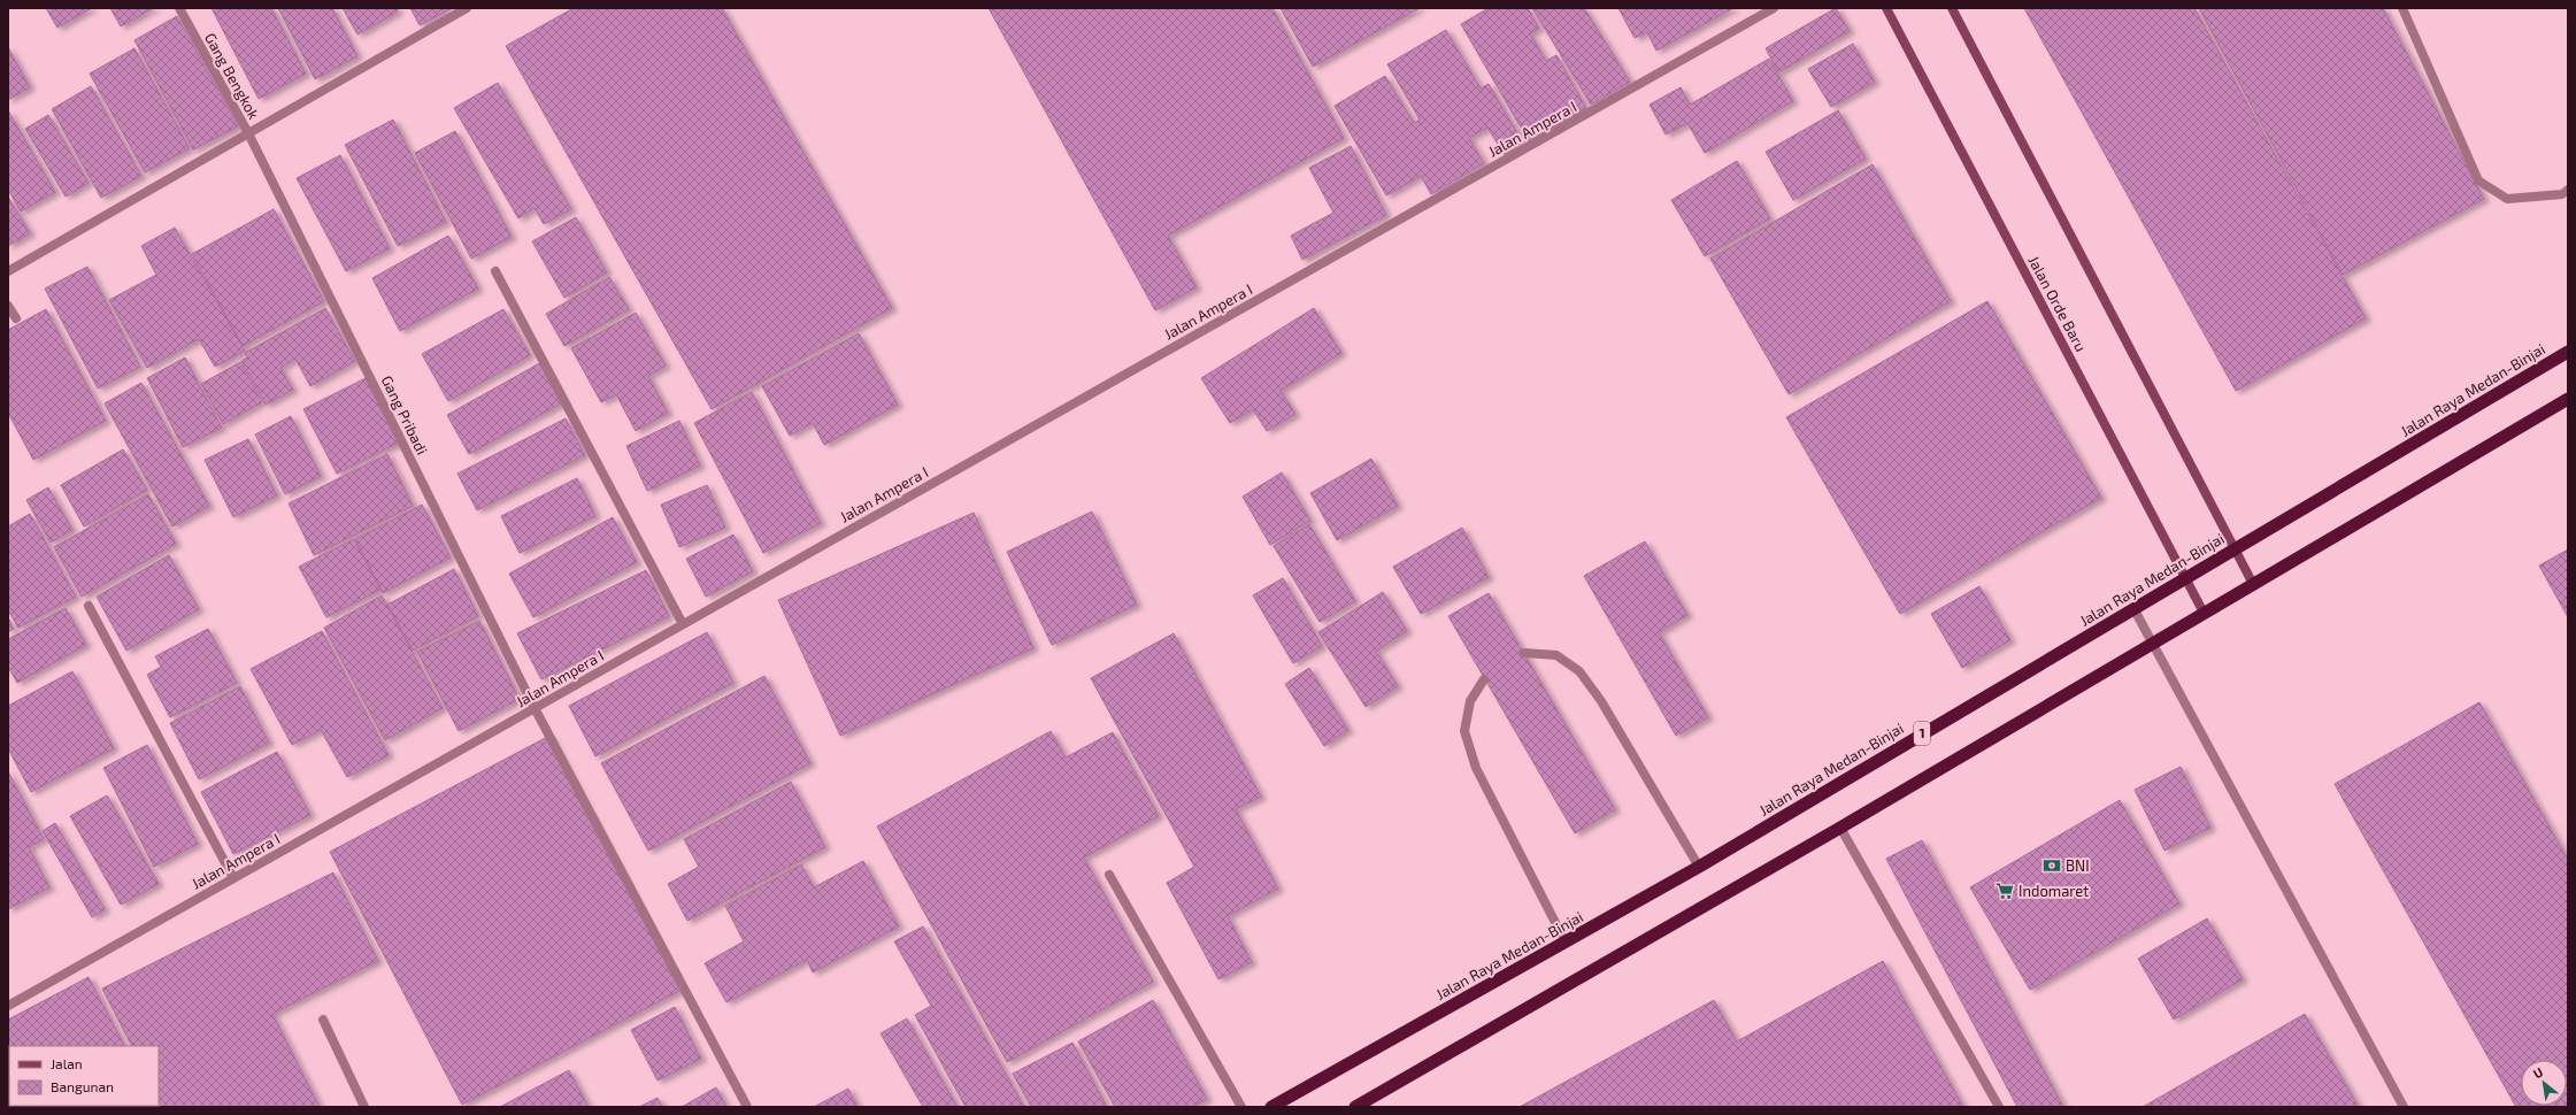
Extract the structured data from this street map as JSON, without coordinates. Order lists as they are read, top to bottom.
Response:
{
  "streets": {
    "highway": ["Jalan Raya Medan-Binjai", "1"],
    "main road": ["Jalan Orde Baru"],
    "street": ["Gang Bengkok", "Jalan Ampera I", "Gang Pribadi"]
  },
  "crossings": [
    ["Gang Bengkok", "Gang Pribadi"],
    ["Jalan Ampera I", "Gang Pribadi"],
    ["Jalan Orde Baru", "Jalan Raya Medan-Binjai"]
  ],
  "places": {
    "bank": ["BNI"],
    "supermarket": ["Indomaret"]
  },
  "legend": ["Jalan", "Bangunan"],
  "north": "top left"
}
